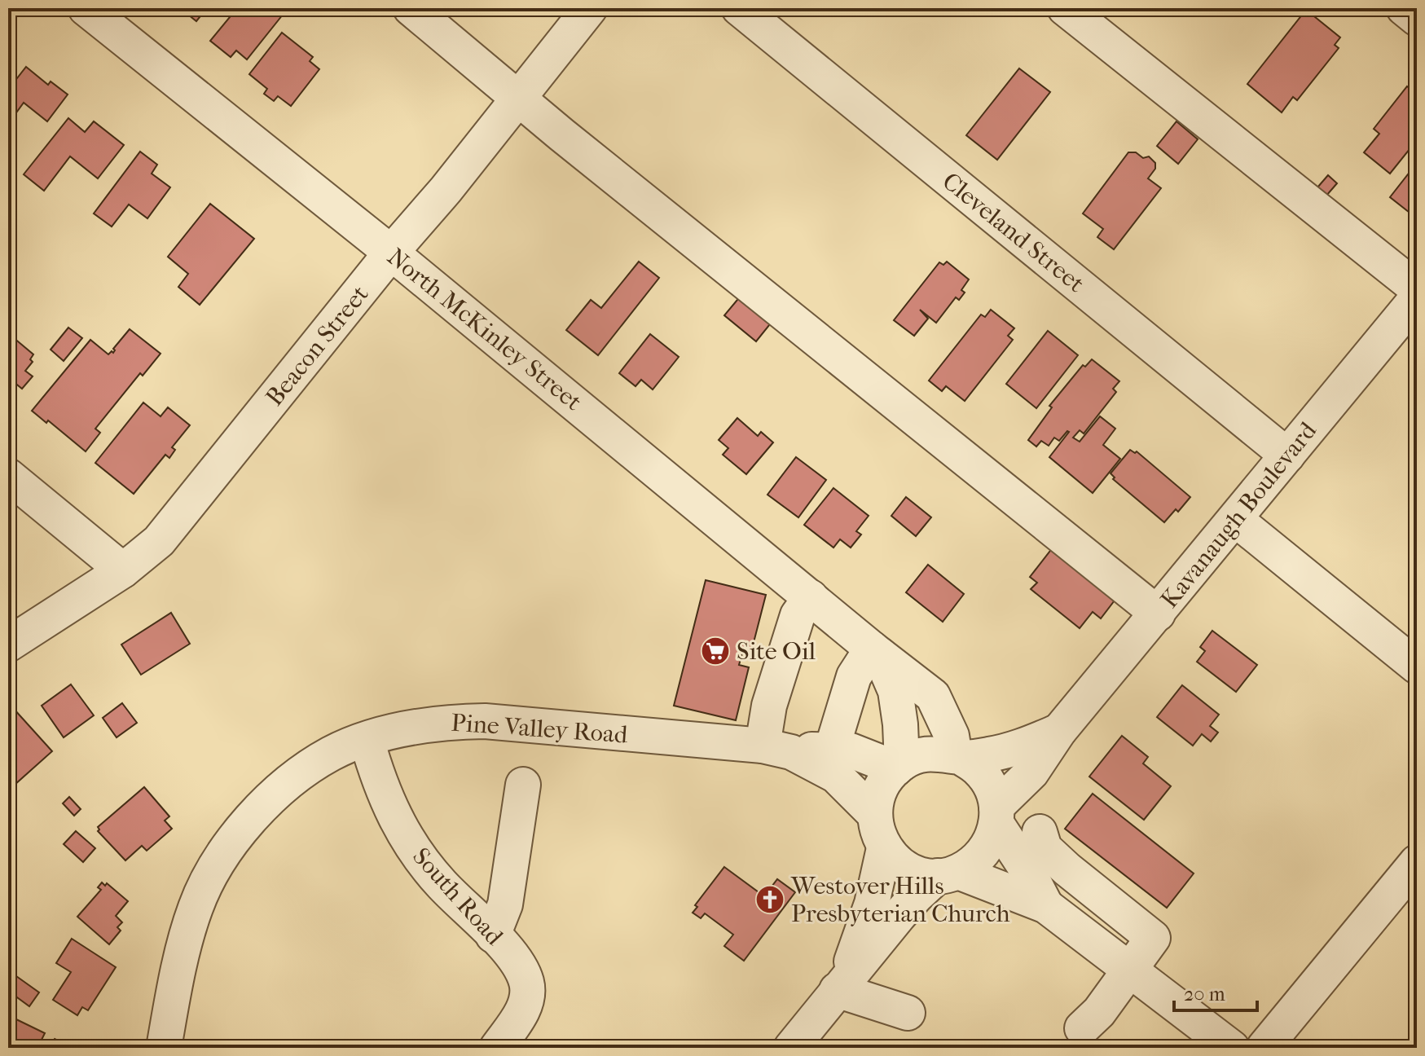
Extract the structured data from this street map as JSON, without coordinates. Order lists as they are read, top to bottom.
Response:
{
  "streets": {
    "street": [
      "Cleveland Street",
      "North McKinley Street",
      "Beacon Street",
      "Kavanaugh Boulevard",
      "Pine Valley Road",
      "South Road"
    ]
  },
  "crossings": [
    ["Cleveland Street", "Kavanaugh Boulevard"],
    ["North McKinley Street", "Beacon Street"],
    ["North McKinley Street", "Kavanaugh Boulevard"],
    ["Pine Valley Road", "South Road"]
  ],
  "places": {
    "supermarket": ["Site Oil"],
    "church": ["Westover Hills Presbyterian Church"]
  },
  "scale_bar": "20 m"
}
